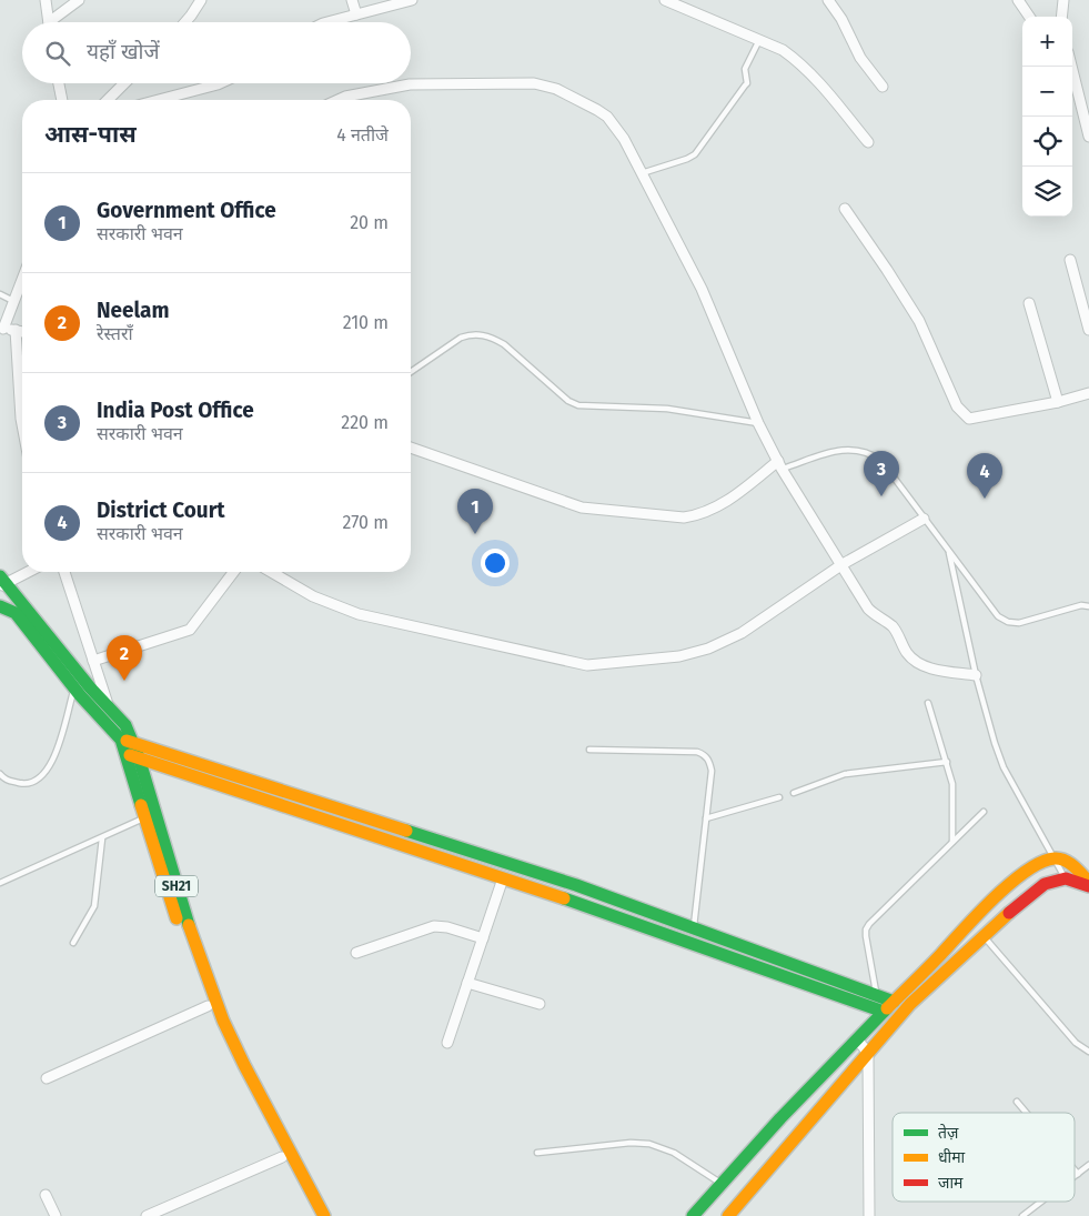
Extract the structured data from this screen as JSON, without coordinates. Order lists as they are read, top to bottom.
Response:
{
  "streets": {
    "main road": ["SH21"]
  },
  "legend": ["तेज़", "धीमा", "जाम"],
  "page": {
    "map_buttons": ["+", "−"],
    "search": "यहाँ खोजें",
    "heading": ["आस-पास", "4 नतीजे"],
    "list": [
      {
        "mark": "1",
        "name": "Government Office",
        "note": "सरकारी भवन",
        "value": "20 m"
      },
      {
        "mark": "2",
        "name": "Neelam",
        "note": "रेस्तराँ",
        "value": "210 m"
      },
      {
        "mark": "3",
        "name": "India Post Office",
        "note": "सरकारी भवन",
        "value": "220 m"
      },
      {
        "mark": "4",
        "name": "District Court",
        "note": "सरकारी भवन",
        "value": "270 m"
      }
    ],
    "pins": [
      "3",
      "4",
      "1",
      "2"
    ]
  }
}
